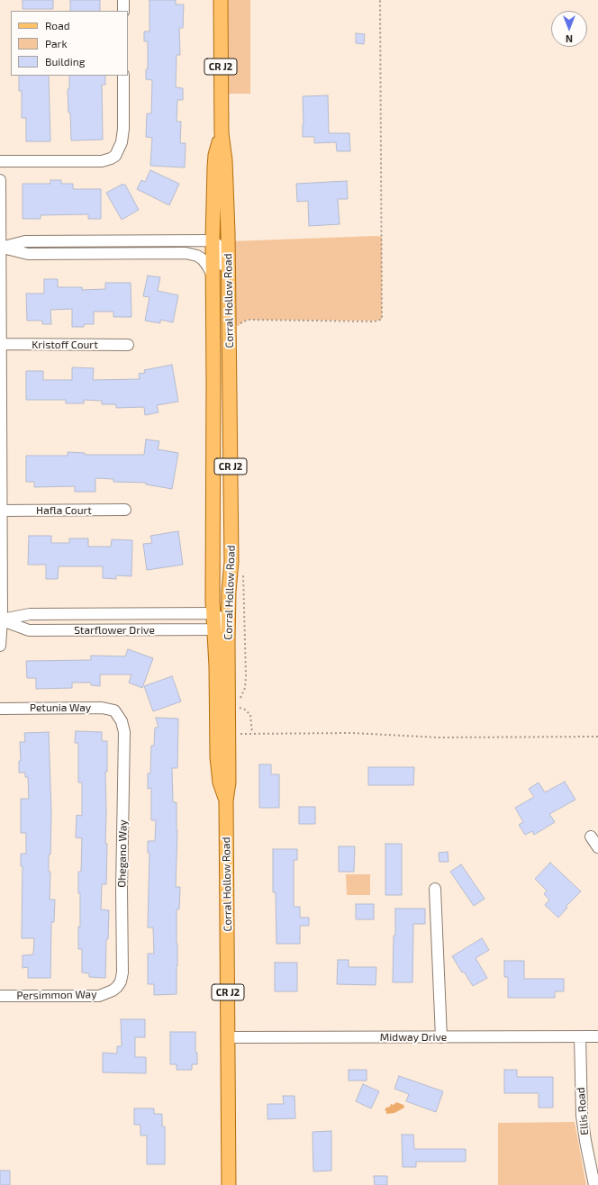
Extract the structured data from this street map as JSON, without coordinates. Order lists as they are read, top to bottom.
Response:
{
  "streets": {
    "main road": ["CR J2", "Corral Hollow Road"],
    "street": [
      "Kristoff Court",
      "Hafla Court",
      "Starflower Drive",
      "Petunia Way",
      "Ohegano Way",
      "Persimmon Way",
      "Midway Drive",
      "Ellis Road"
    ]
  },
  "crossings": [
    ["Corral Hollow Road", "Starflower Drive"],
    ["Corral Hollow Road", "Midway Drive"],
    ["Petunia Way", "Ohegano Way"],
    ["Ohegano Way", "Persimmon Way"],
    ["Midway Drive", "Ellis Road"]
  ],
  "legend": ["Road", "Park", "Building"],
  "north": "bottom"
}
